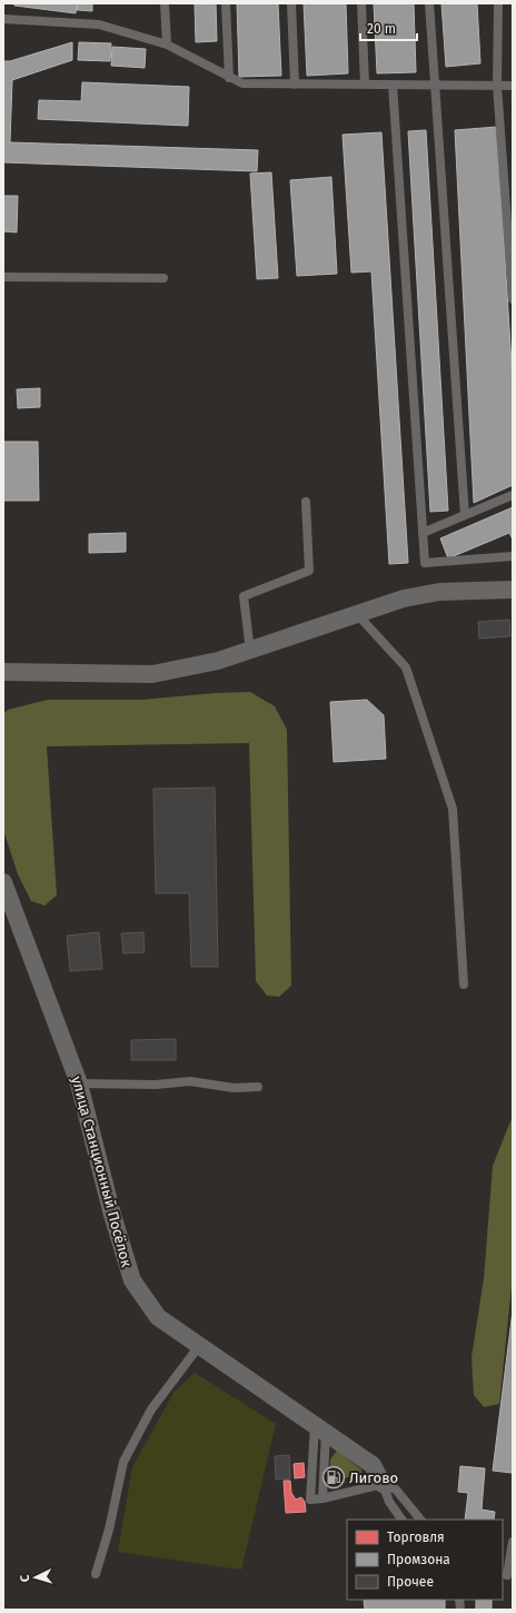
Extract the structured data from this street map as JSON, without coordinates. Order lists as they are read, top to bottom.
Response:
{
  "streets": {
    "street": ["улица Станционный Посёлок"]
  },
  "places": {
    "fuel station": ["Лигово"]
  },
  "legend": ["Торговля", "Промзона", "Прочее"],
  "scale_bar": "20 m",
  "north": "left"
}
